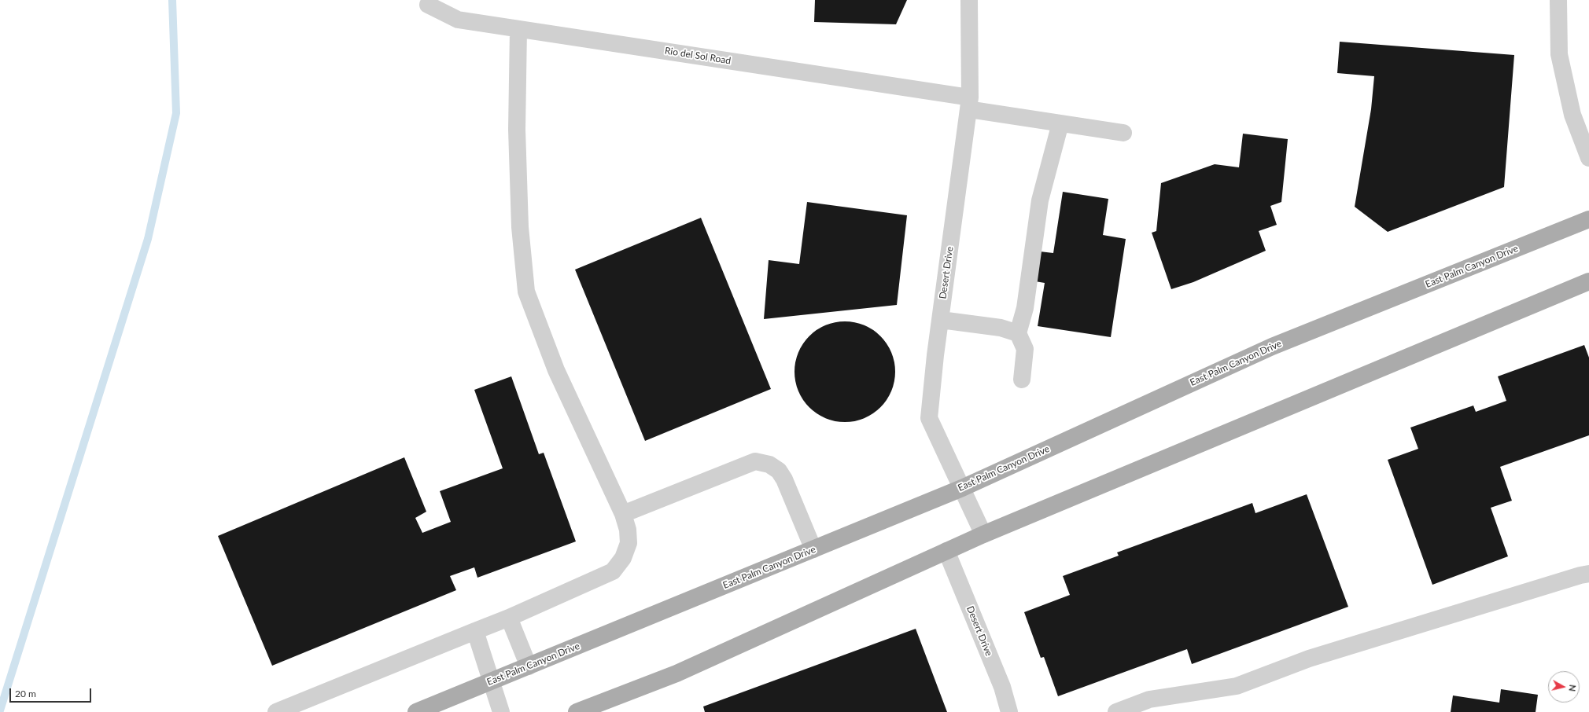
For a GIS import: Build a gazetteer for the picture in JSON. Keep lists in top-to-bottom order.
{
  "streets": {
    "main road": ["East Palm Canyon Drive"],
    "street": ["Rio del Sol Road", "Desert Drive"]
  },
  "crossings": [
    ["Rio del Sol Road", "Desert Drive"],
    ["East Palm Canyon Drive", "Desert Drive"]
  ],
  "scale_bar": "20 m",
  "north": "right"
}
